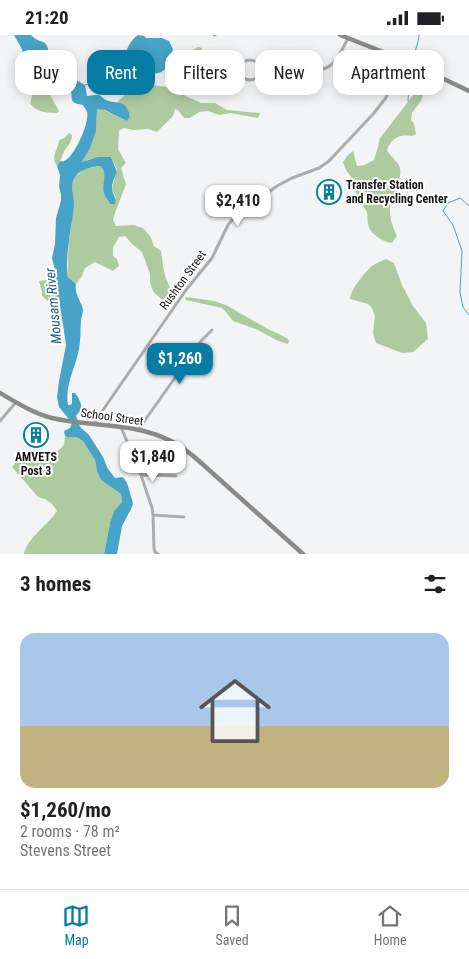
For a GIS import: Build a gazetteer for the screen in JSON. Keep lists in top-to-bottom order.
{
  "streets": {
    "street": ["Rushton Street", "School Street"]
  },
  "crossings": [
    ["Rushton Street", "School Street"]
  ],
  "water": ["Mousam River"],
  "places": {
    "building": ["Transfer Station and Recycling Center", "AMVETS Post 3"]
  },
  "page": {
    "status": "21:20",
    "chip": [
      "Buy",
      "Rent",
      "Filters",
      "New",
      "Apartment"
    ],
    "price": ["$2,410", "$1,260", "$1,840"],
    "heading": "3 homes",
    "list": [
      {
        "name": "$1,260/mo",
        "note": "2 rooms · 78 m² · Stevens Street"
      }
    ],
    "tabs": ["Map", "Saved", "Home"]
  }
}
